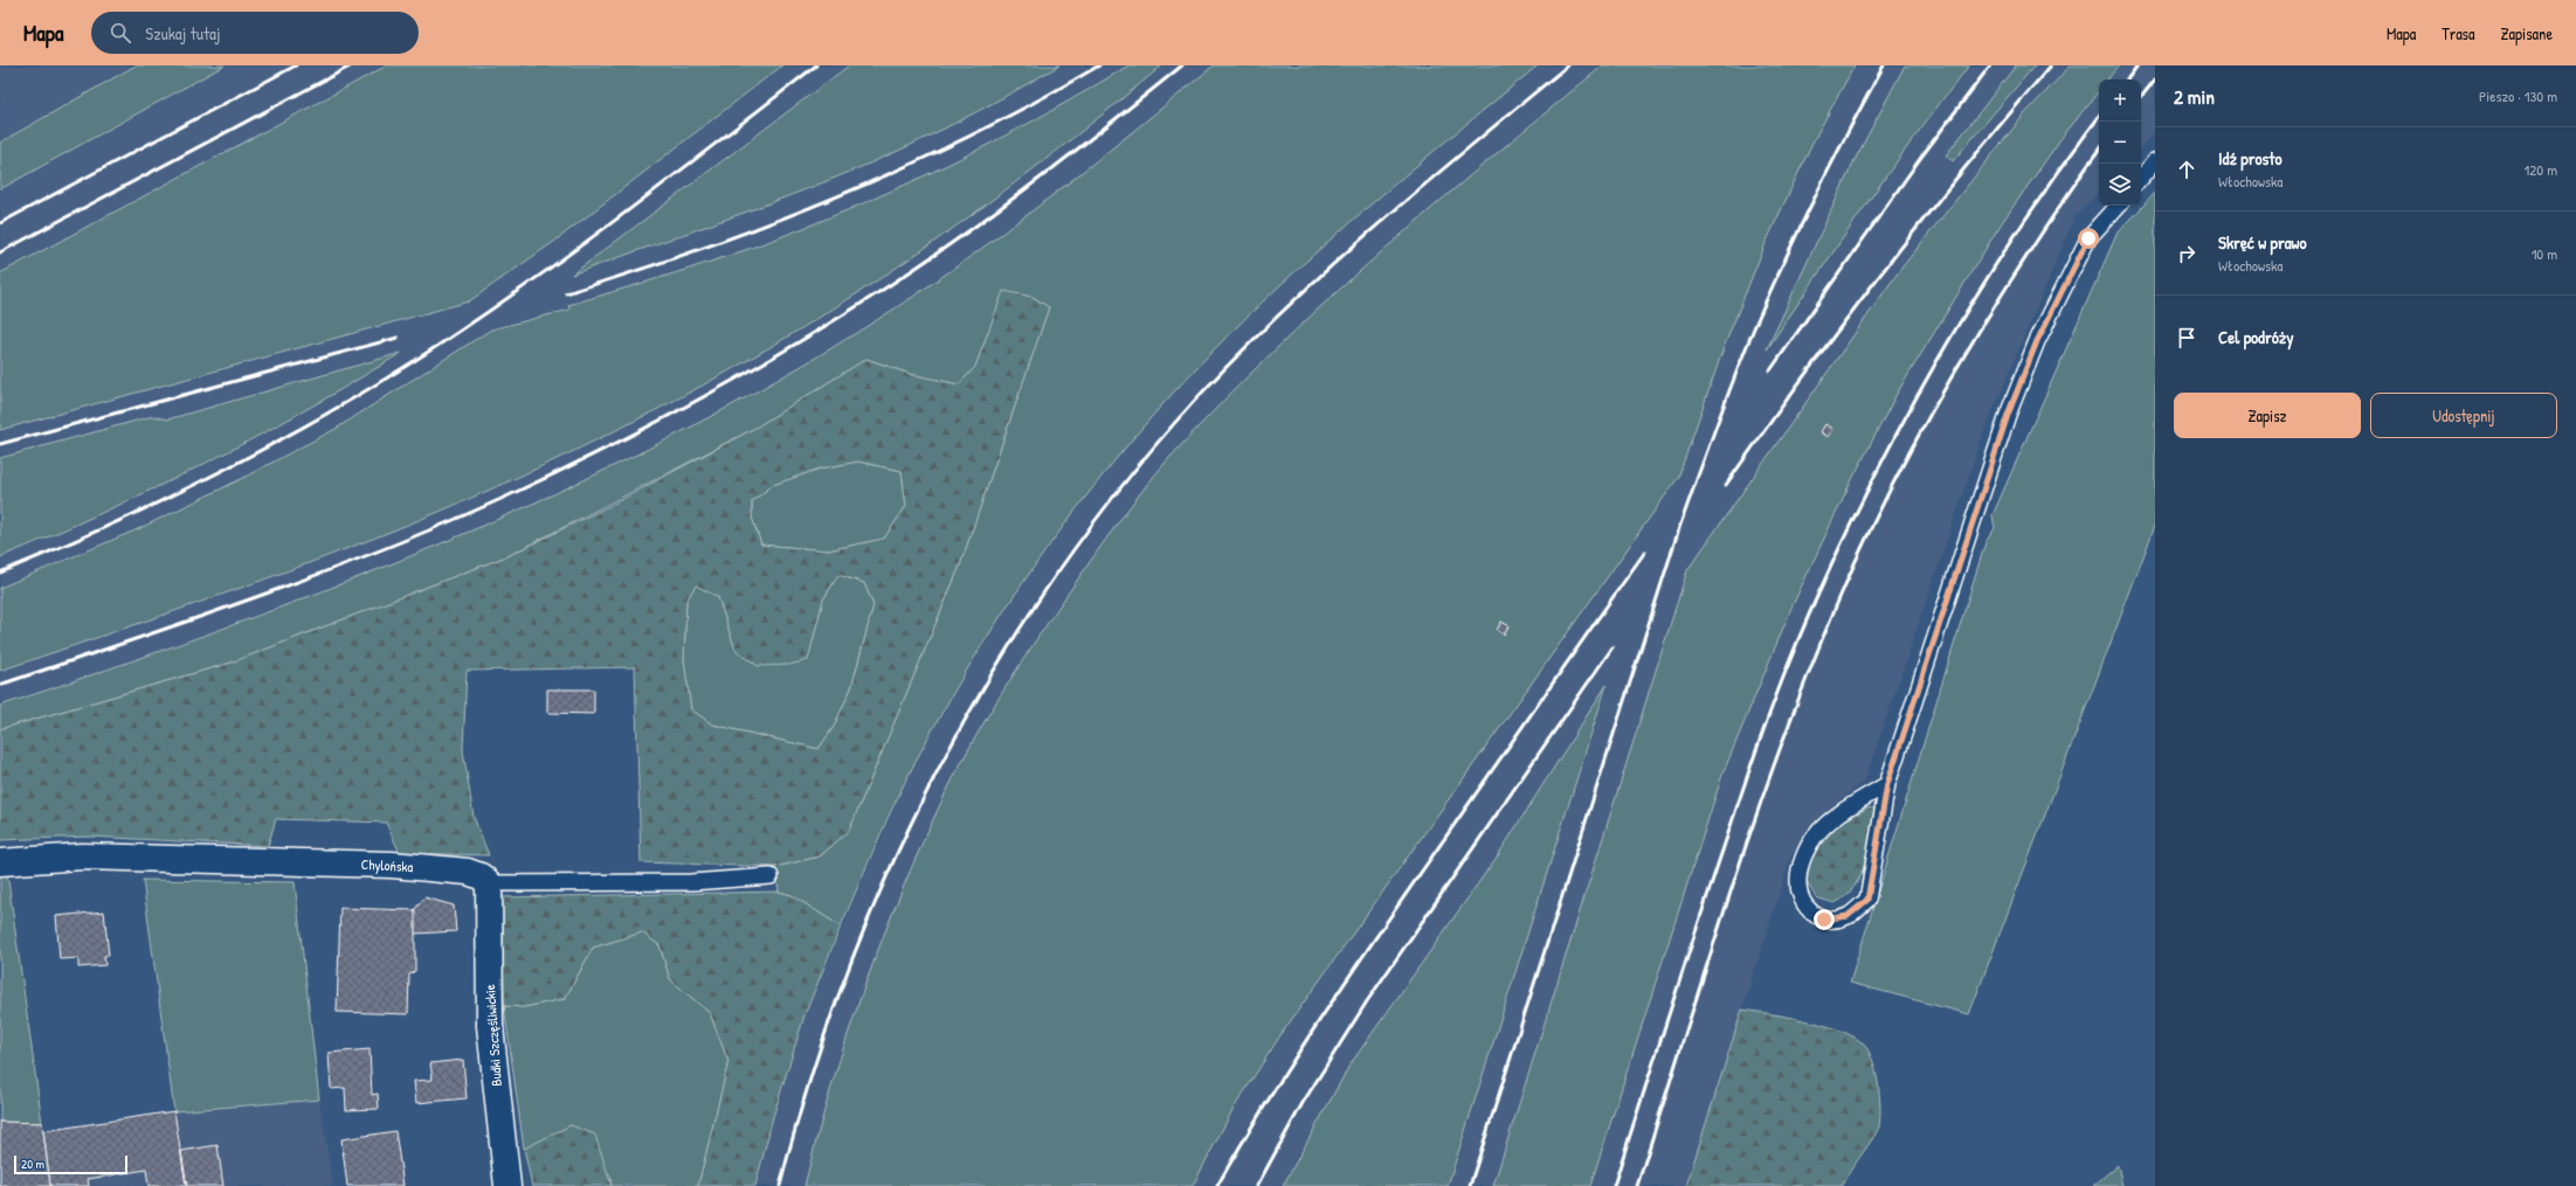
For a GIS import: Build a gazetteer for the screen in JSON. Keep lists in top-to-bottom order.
{
  "streets": {
    "street": ["Chylońska", "Budki Szczęśliwickie"]
  },
  "crossings": [
    ["Chylońska", "Budki Szczęśliwickie"]
  ],
  "scale_bar": "20 m",
  "page": {
    "header": "Mapa",
    "search": "Szukaj tutaj",
    "nav": ["Mapa", "Trasa", "Zapisane"],
    "heading": ["2 min", "Pieszo · 130 m"],
    "map_buttons": ["+", "−"],
    "list": [
      ["Idź prosto", "Włochowska", "120 m"],
      ["Skręć w prawo", "Włochowska", "10 m"],
      "Cel podróży"
    ],
    "buttons": ["Zapisz", "Udostępnij"],
    "scale": "20 m"
  }
}
